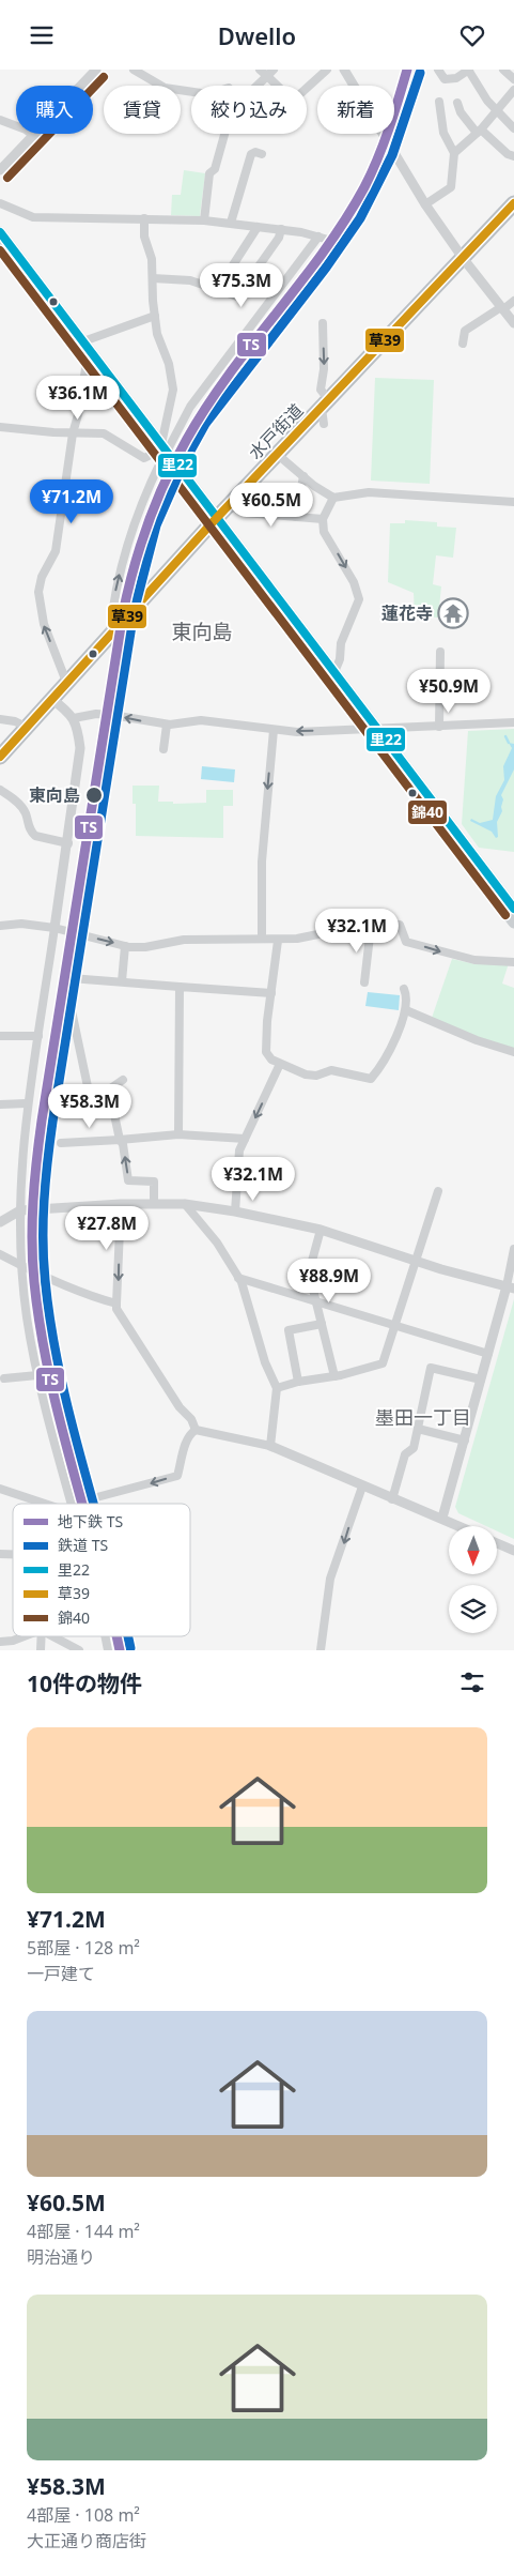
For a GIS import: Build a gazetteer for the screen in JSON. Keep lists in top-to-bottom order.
{
  "streets": {
    "highway": ["水戸街道"]
  },
  "districts": ["東向島", "墨田一丁目"],
  "places": {
    "temple": ["蓮花寺"],
    "other": ["東向島"]
  },
  "lines": [
    "metro line TS",
    "rail line TS",
    "transit line 錦40",
    "transit line 草39",
    "transit line 里22"
  ],
  "legend": [
    "地下鉄 TS",
    "鉄道 TS",
    "里22",
    "草39",
    "錦40"
  ],
  "north": "bottom",
  "page": {
    "header": "Dwello",
    "chip": [
      "購入",
      "賃貸",
      "絞り込み",
      "新着"
    ],
    "price": [
      "¥75.3M",
      "¥36.1M",
      "¥71.2M",
      "¥60.5M",
      "¥50.9M",
      "¥32.1M",
      "¥58.3M",
      "¥32.1M",
      "¥27.8M",
      "¥88.9M"
    ],
    "heading": "10件の物件",
    "list": [
      {
        "name": "¥71.2M",
        "note": "5部屋 · 128 m² · 一戸建て"
      },
      {
        "name": "¥60.5M",
        "note": "4部屋 · 144 m² · 明治通り"
      },
      {
        "name": "¥58.3M",
        "note": "4部屋 · 108 m² · 大正通り商店街"
      }
    ]
  }
}
